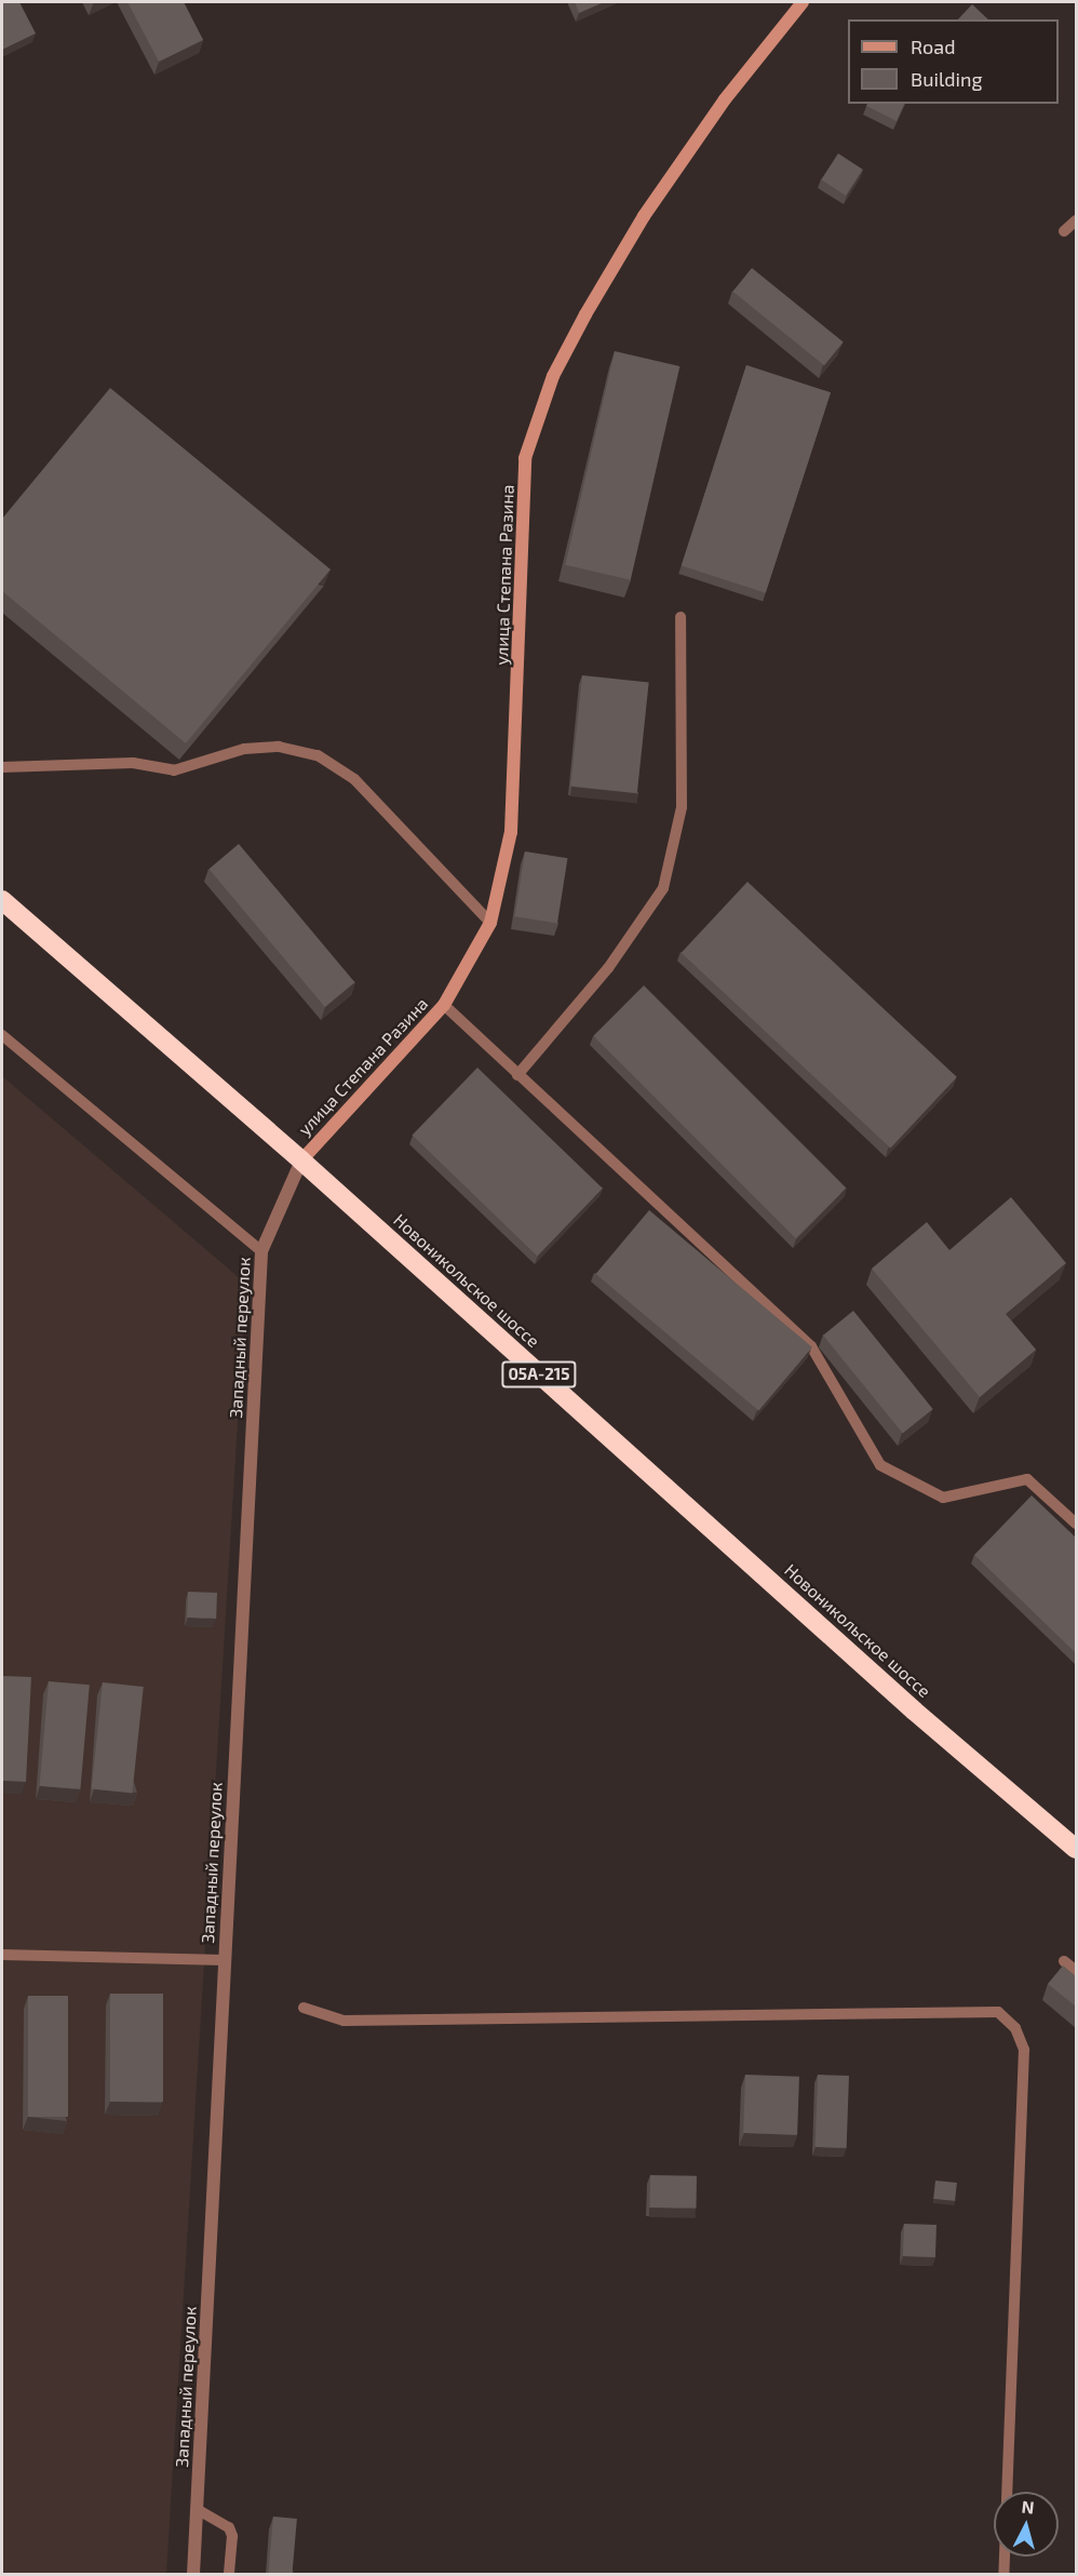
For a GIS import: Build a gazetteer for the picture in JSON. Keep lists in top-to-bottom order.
{
  "streets": {
    "highway": ["Новоникольское шоссе", "05А-215"],
    "street": ["улица Степана Разина", "Западный переулок"]
  },
  "crossings": [
    ["улица Степана Разина", "Новоникольское шоссе"],
    ["улица Степана Разина", "Западный переулок"],
    ["Новоникольское шоссе", "Западный переулок"]
  ],
  "legend": ["Road", "Building"],
  "north": "top"
}
